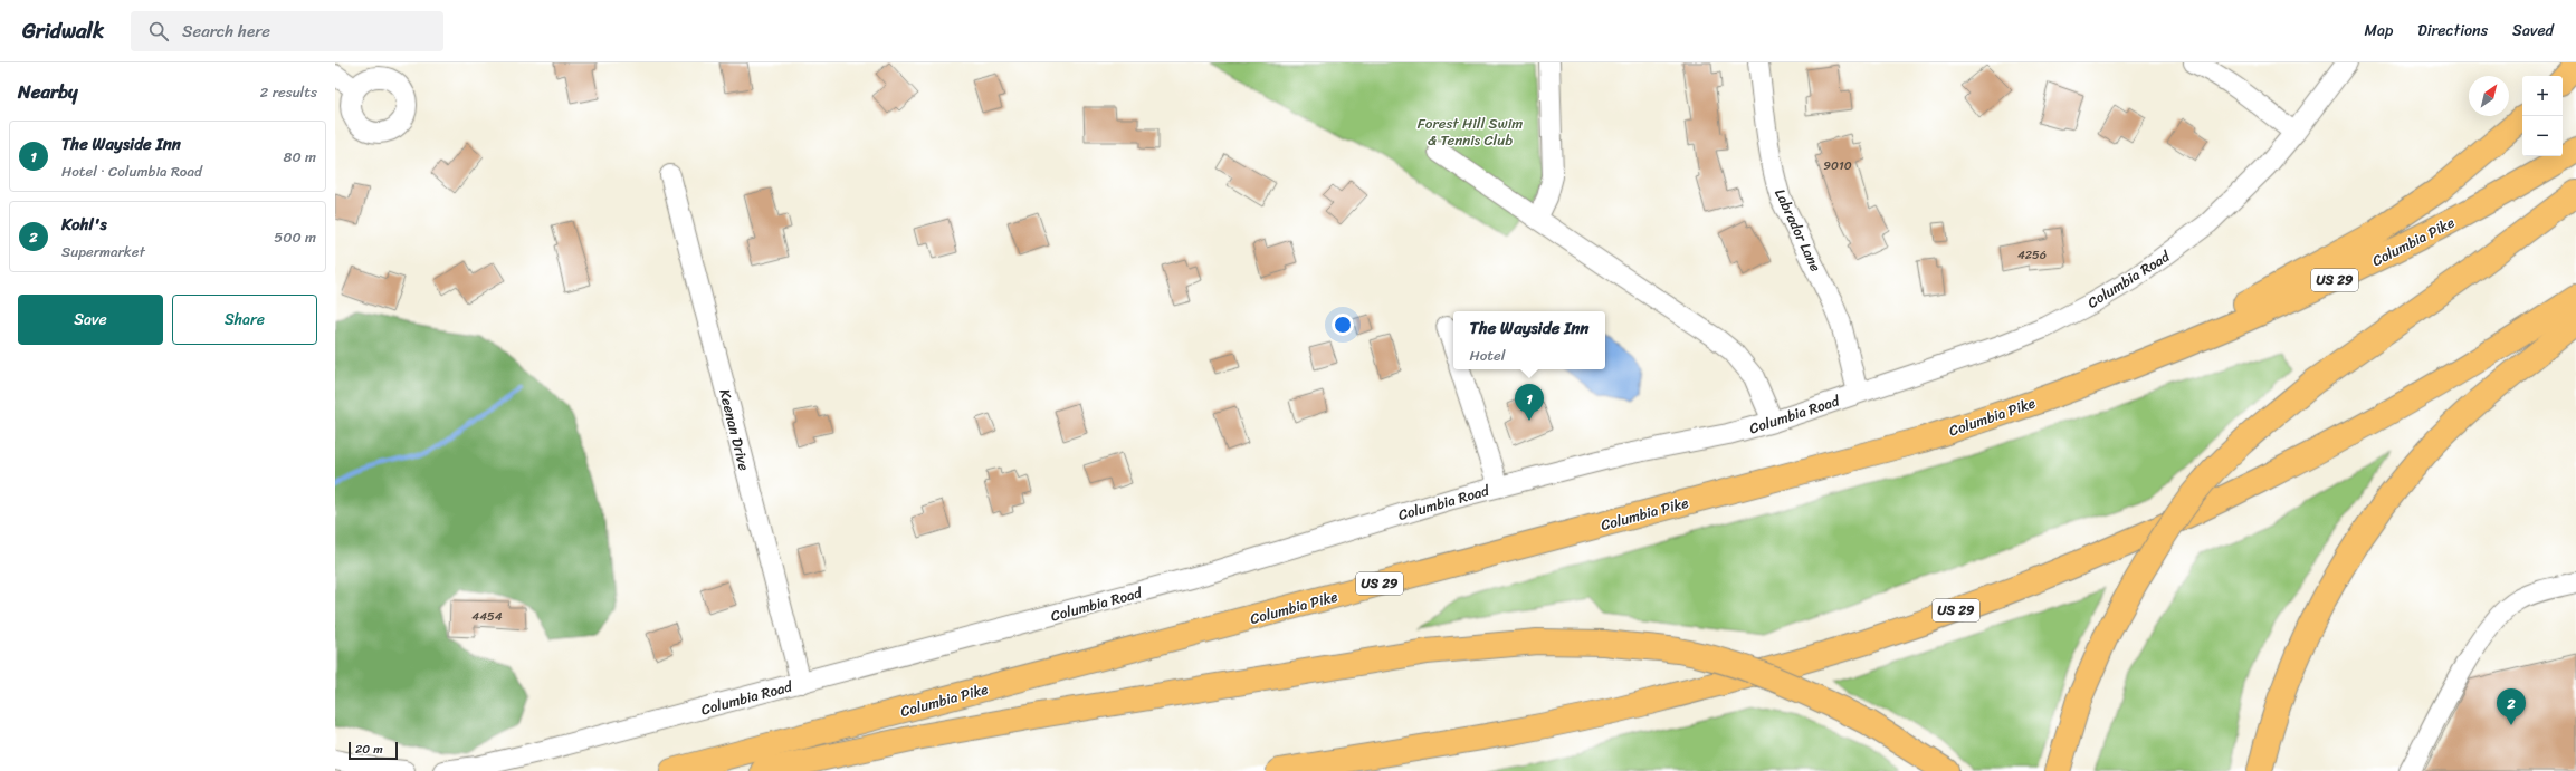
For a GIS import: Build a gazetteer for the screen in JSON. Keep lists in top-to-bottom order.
{
  "streets": {
    "highway": ["Columbia Pike", "US 29"],
    "street": ["Labrador Lane", "Columbia Road", "Keenan Drive"]
  },
  "crossings": [
    ["Labrador Lane", "Columbia Road"],
    ["Columbia Road", "Keenan Drive"]
  ],
  "parks": ["Forest Hill Swim & Tennis Club"],
  "house_numbers": ["9010", "4256", "4454"],
  "scale_bar": "20 m",
  "north": "top right",
  "page": {
    "header": "Gridwalk",
    "search": "Search here",
    "nav": ["Map", "Directions", "Saved"],
    "heading": ["Nearby", "2 results"],
    "map_buttons": ["+", "−"],
    "list": [
      {
        "mark": "1",
        "name": "The Wayside Inn",
        "note": "Hotel · Columbia Road",
        "value": "80 m"
      },
      {
        "mark": "2",
        "name": "Kohl's",
        "note": "Supermarket",
        "value": "500 m"
      }
    ],
    "buttons": ["Save", "Share"],
    "popup": ["The Wayside Inn", "Hotel"],
    "pins": ["1", "2"],
    "scale": "20 m"
  }
}
